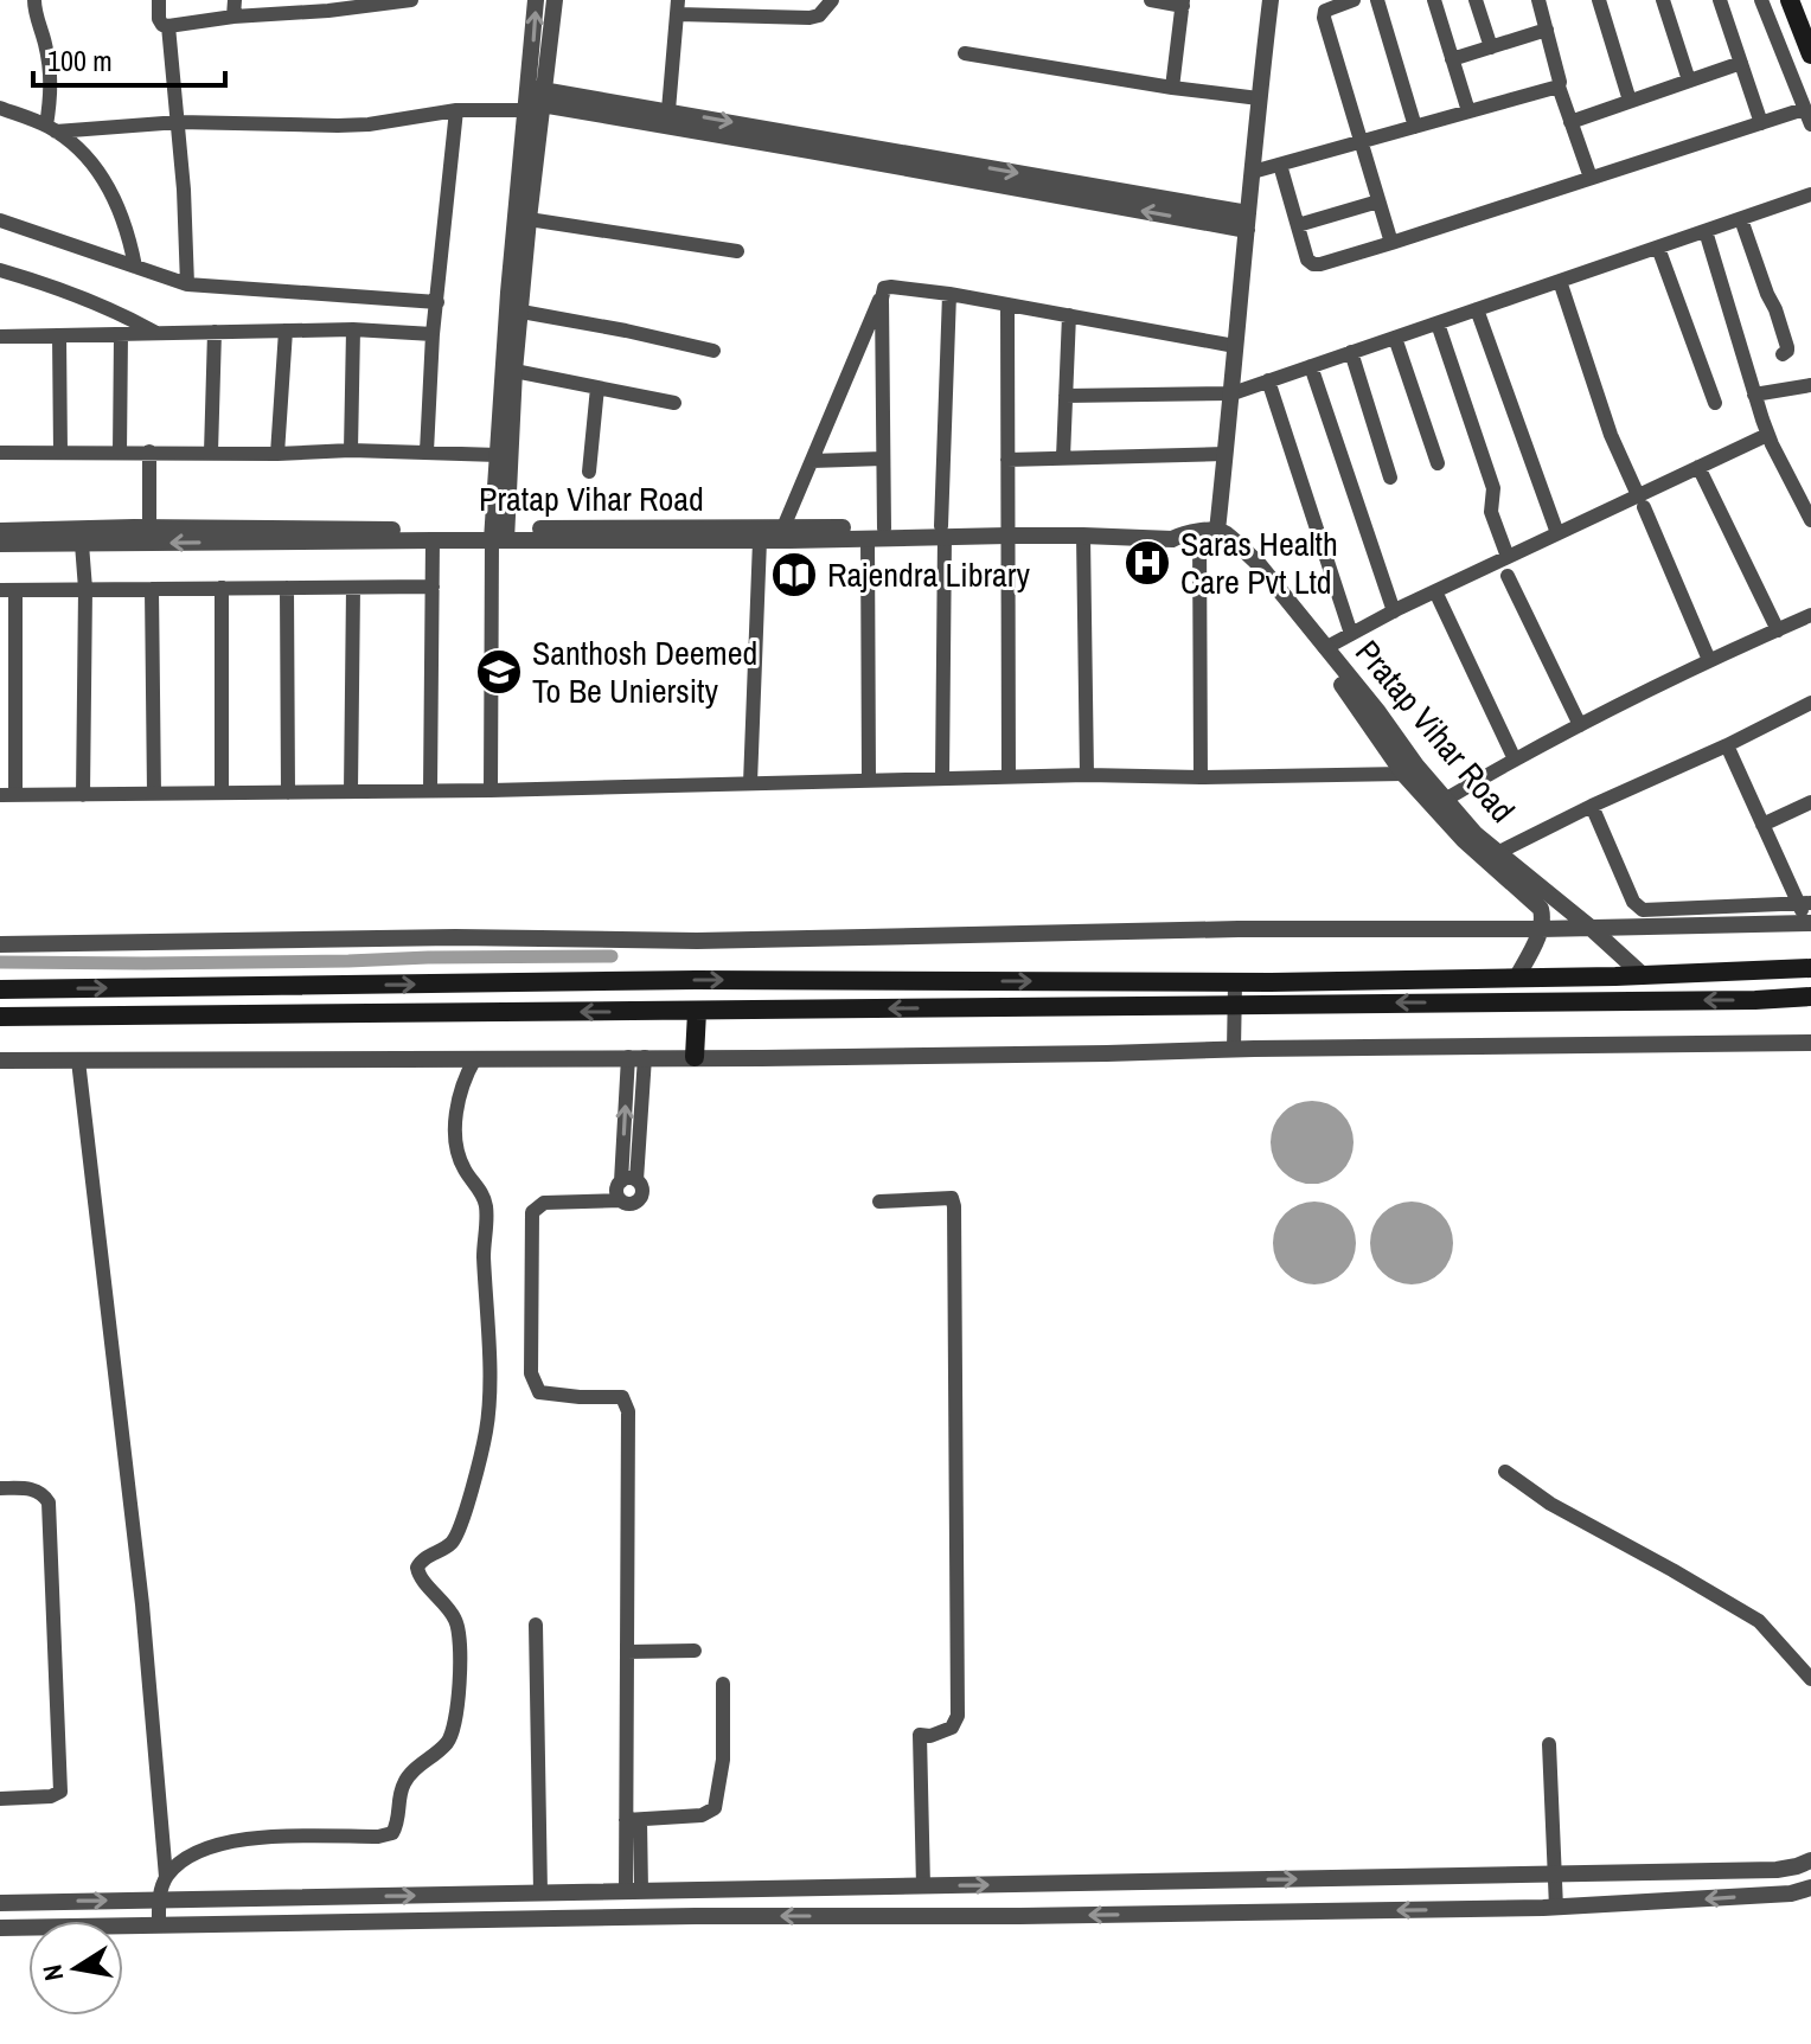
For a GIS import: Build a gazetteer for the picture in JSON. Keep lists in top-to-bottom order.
{
  "streets": {
    "street": ["Pratap Vihar Road"]
  },
  "places": {
    "hospital": ["Saras Health Care Pvt Ltd"],
    "library": ["Rajendra Library"],
    "school or university": ["Santhosh Deemed To Be Uniersity"]
  },
  "scale_bar": "100 m",
  "north": "left"
}
